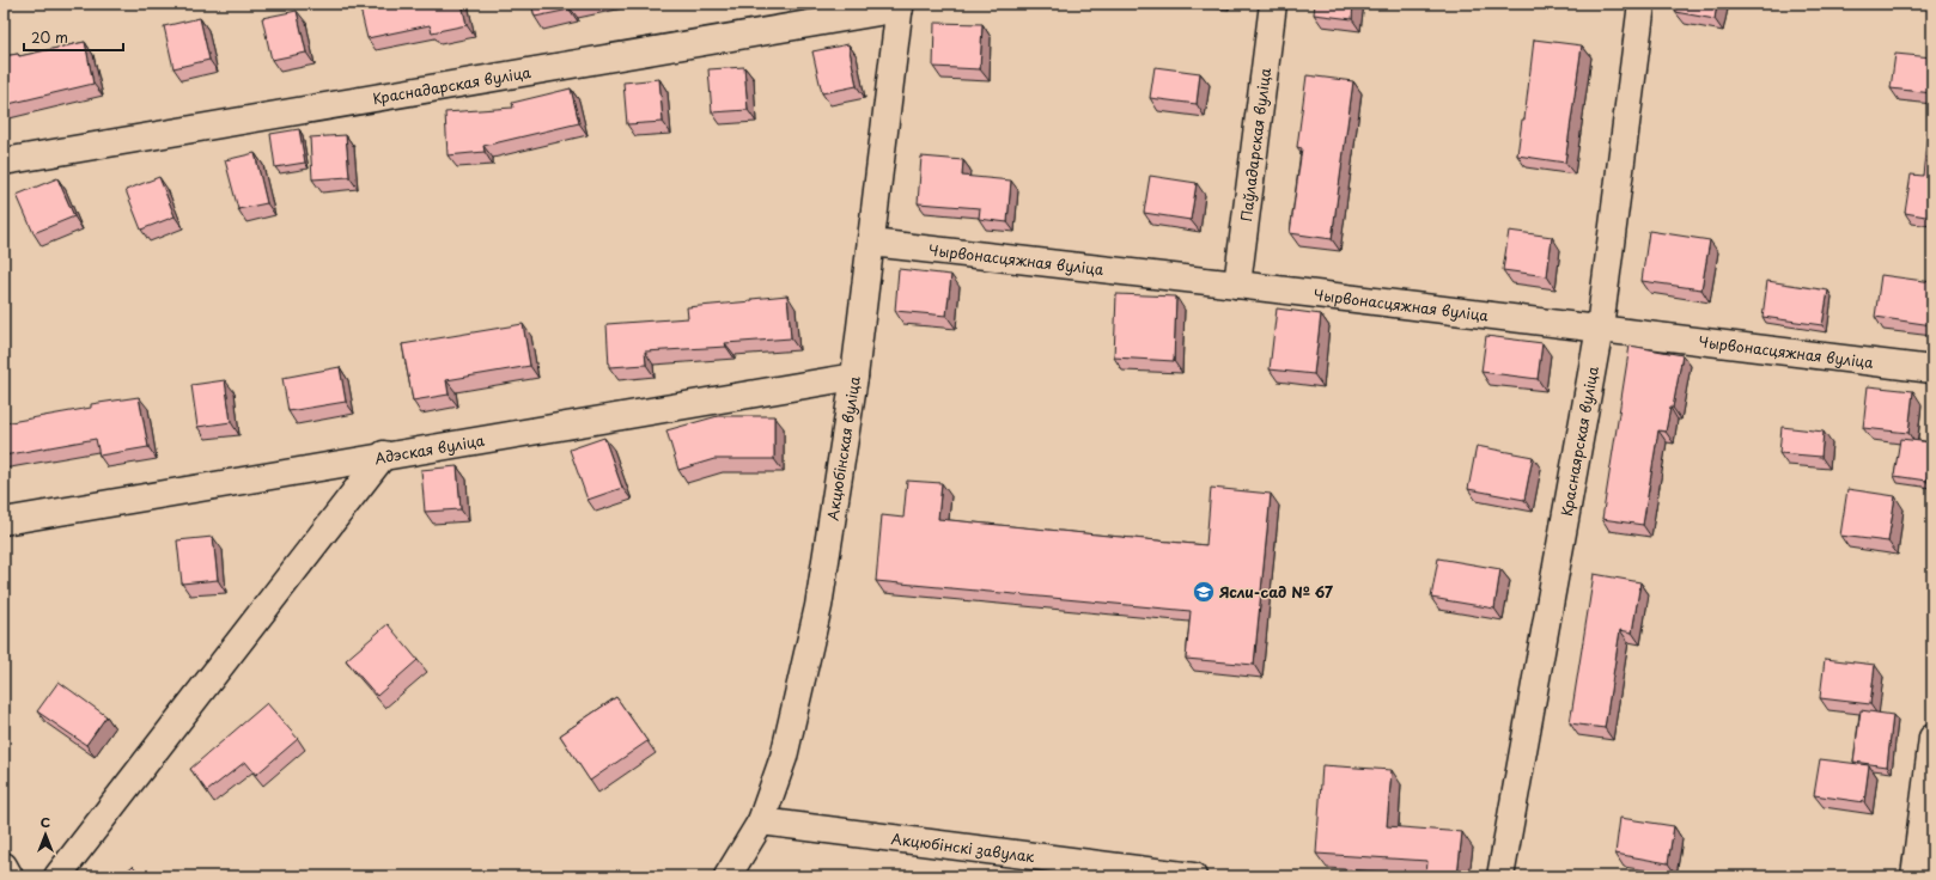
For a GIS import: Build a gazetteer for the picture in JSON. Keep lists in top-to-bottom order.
{
  "streets": {
    "street": [
      "Краснадарская вуліца",
      "Паўладарская вуліца",
      "Чырвонасцяжная вуліца",
      "Краснаярская вуліца",
      "Адэская вуліца",
      "Акцюбінская вуліца",
      "Акцюбінскі завулак"
    ]
  },
  "crossings": [
    ["Краснадарская вуліца", "Акцюбінская вуліца"],
    ["Паўладарская вуліца", "Чырвонасцяжная вуліца"],
    ["Чырвонасцяжная вуліца", "Краснаярская вуліца"],
    ["Чырвонасцяжная вуліца", "Акцюбінская вуліца"],
    ["Адэская вуліца", "Акцюбінская вуліца"],
    ["Акцюбінская вуліца", "Акцюбінскі завулак"]
  ],
  "places": {
    "school or university": ["Ясли-сад № 67"]
  },
  "scale_bar": "20 m",
  "north": "top"
}
